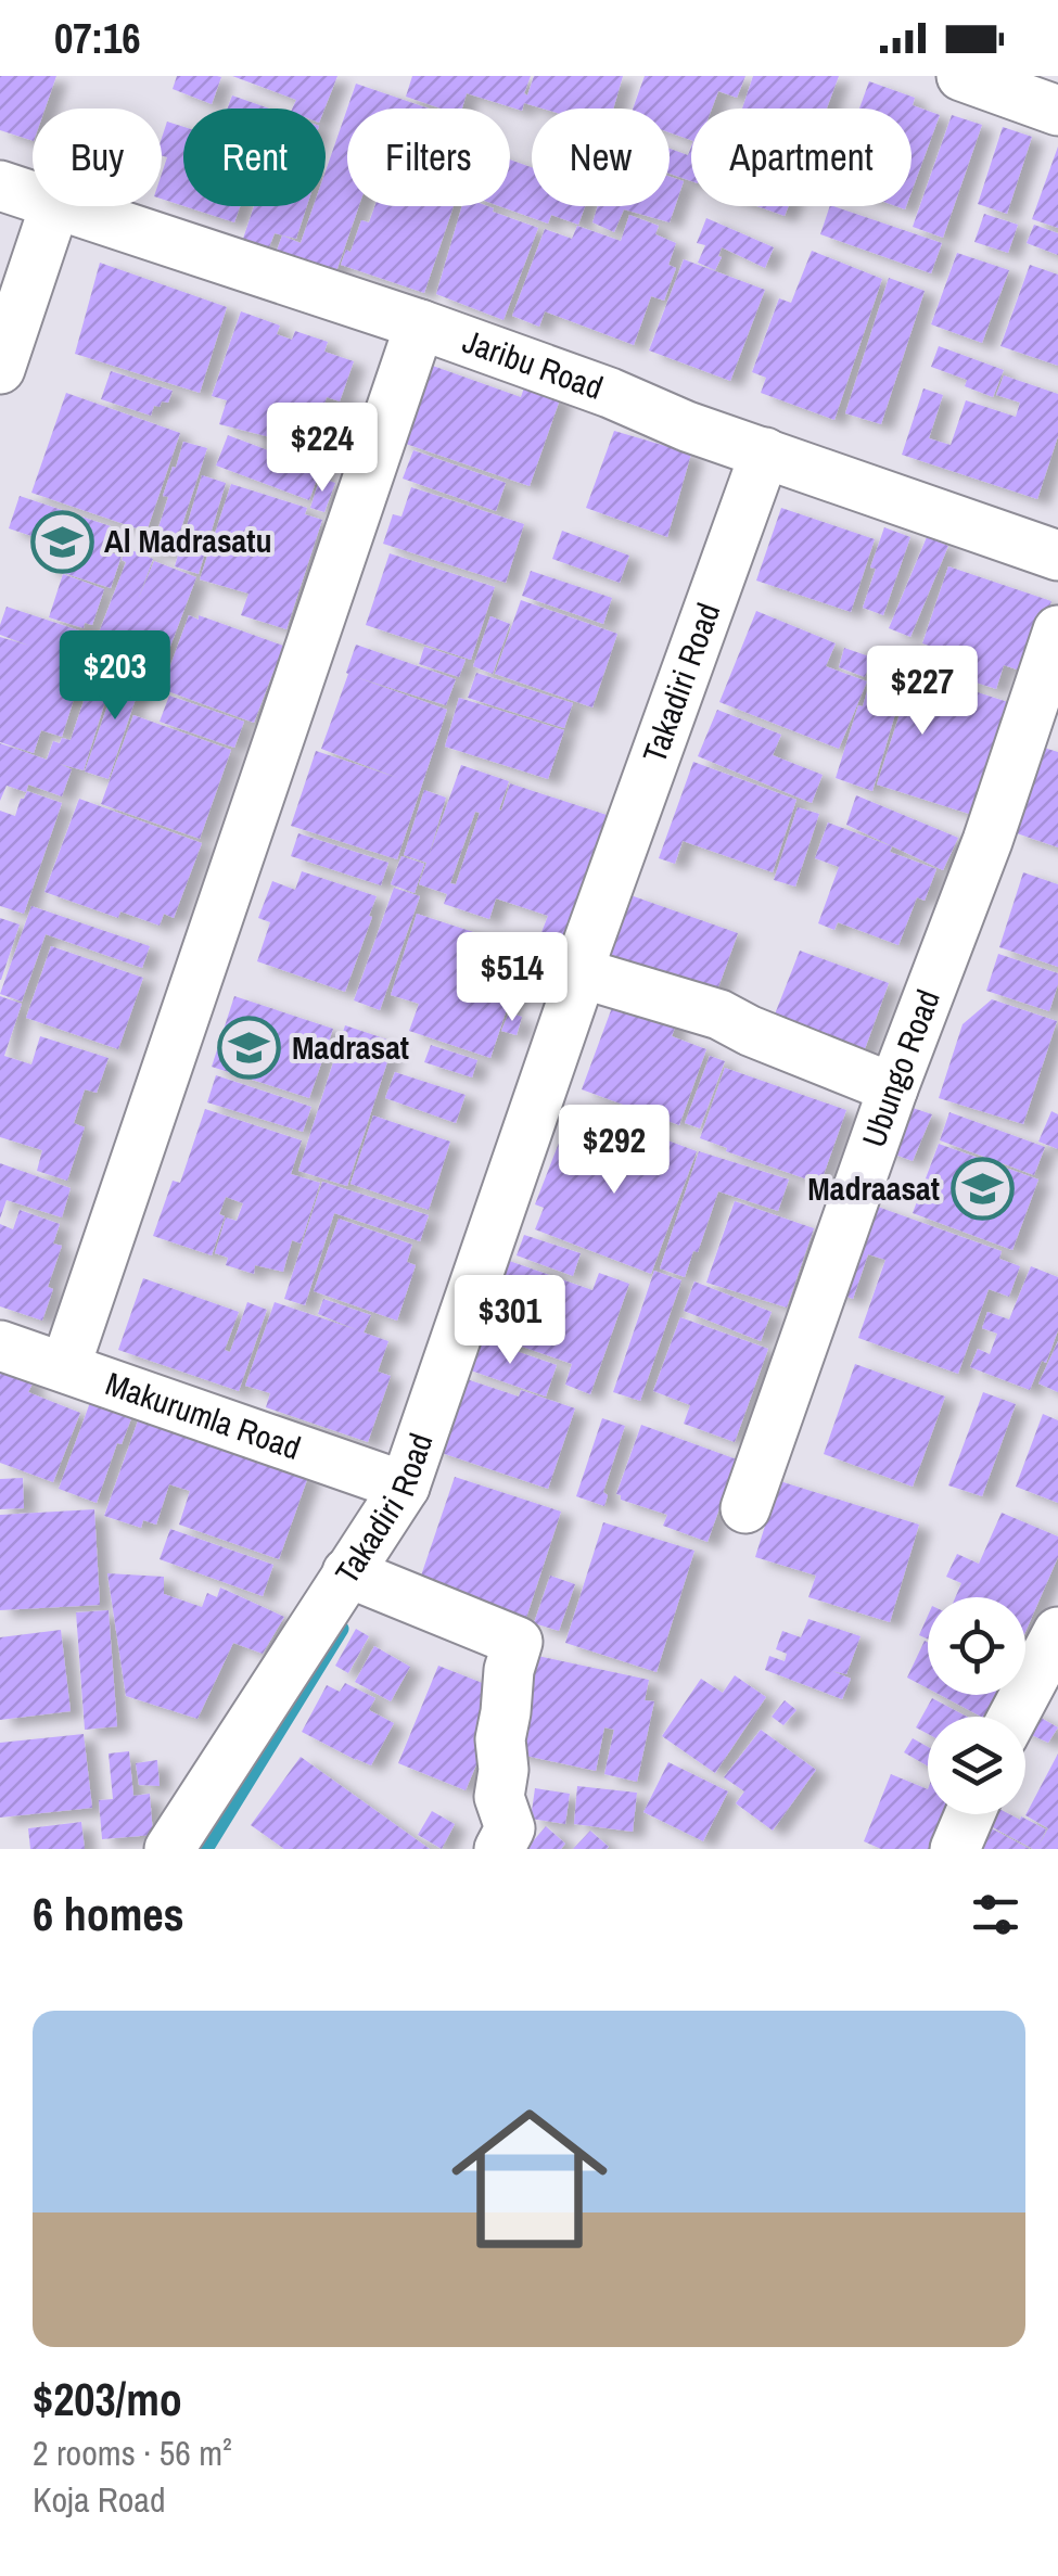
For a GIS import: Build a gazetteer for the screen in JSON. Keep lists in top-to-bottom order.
{
  "streets": {
    "street": [
      "Jaribu Road",
      "Takadiri Road",
      "Ubungo Road",
      "Makurumla Road"
    ]
  },
  "crossings": [
    ["Jaribu Road", "Takadiri Road"],
    ["Takadiri Road", "Makurumla Road"]
  ],
  "places": {
    "school or university": ["Al Madrasatu", "Madrasat", "Madraasat"]
  },
  "page": {
    "status": "07:16",
    "chip": [
      "Buy",
      "Rent",
      "Filters",
      "New",
      "Apartment"
    ],
    "price": [
      "$224",
      "$203",
      "$227",
      "$514",
      "$292",
      "$301"
    ],
    "heading": "6 homes",
    "list": [
      {
        "name": "$203/mo",
        "note": "2 rooms · 56 m² · Koja Road"
      }
    ]
  }
}
